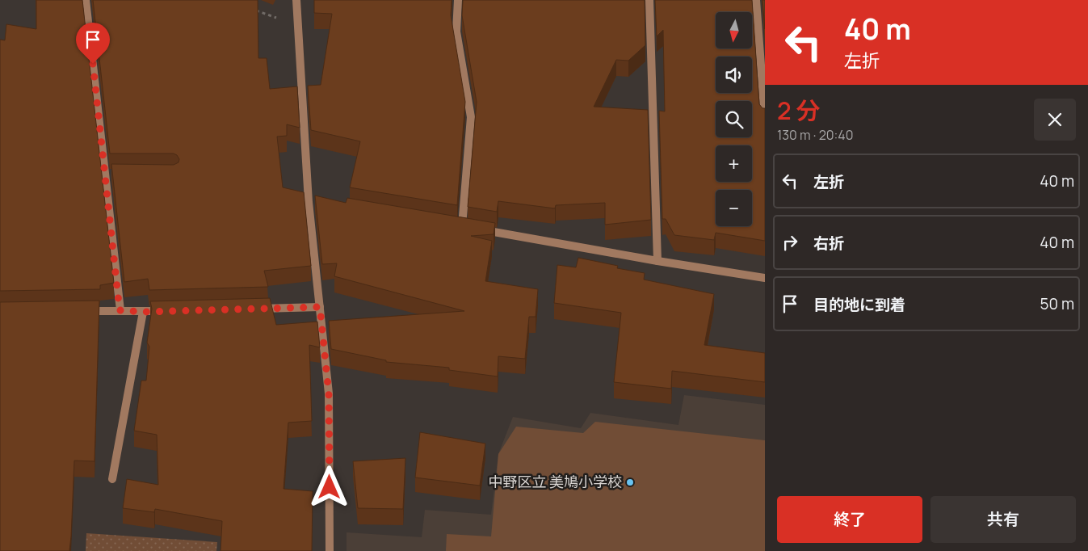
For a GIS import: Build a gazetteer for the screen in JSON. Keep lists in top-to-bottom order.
{
  "places": ["中野区立 美鳩小学校"],
  "north": "bottom",
  "page": {
    "turn": ["40 m", "左折"],
    "map_buttons": ["+", "−"],
    "heading": ["2 分", "130 m · 20:40"],
    "list": [
      {
        "name": "左折",
        "value": "40 m"
      },
      {
        "name": "右折",
        "value": "40 m"
      },
      {
        "name": "目的地に到着",
        "value": "50 m"
      }
    ],
    "buttons": ["終了", "共有"]
  }
}
